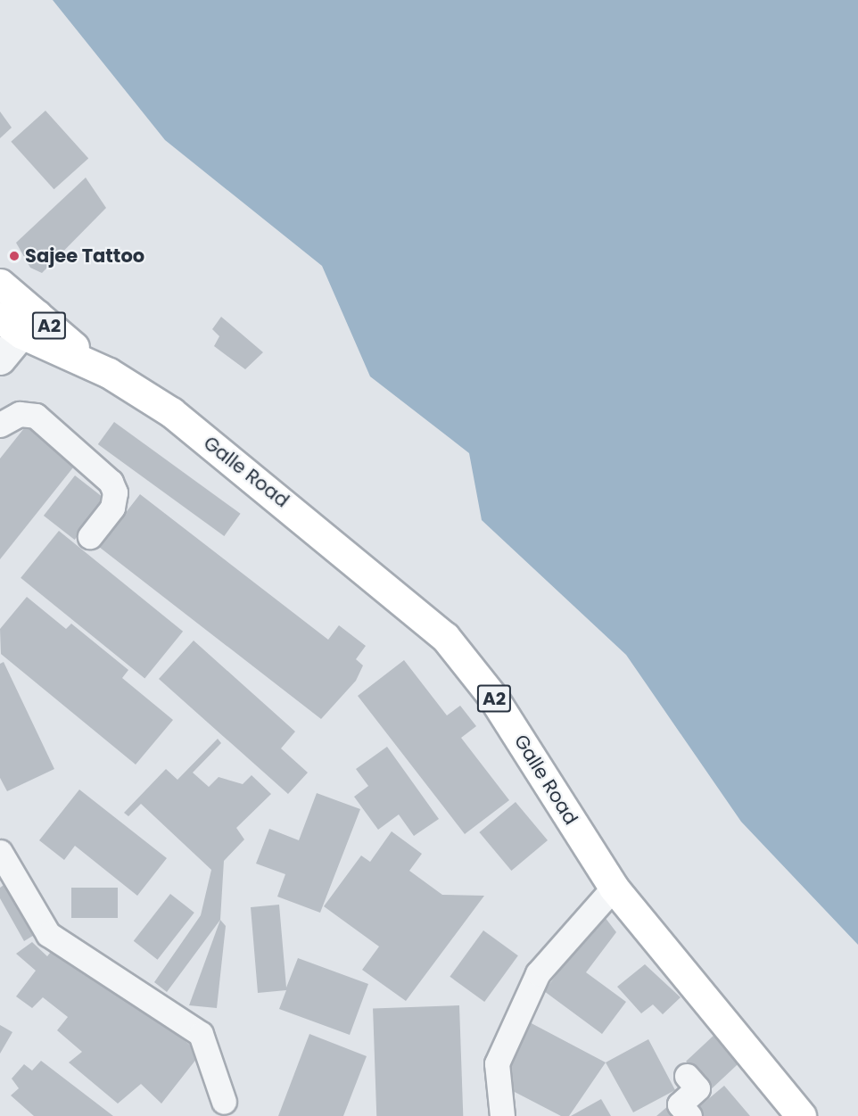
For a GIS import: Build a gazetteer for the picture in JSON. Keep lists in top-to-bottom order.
{
  "streets": {
    "highway": ["A2", "Galle Road"]
  },
  "places": ["Sajee Tattoo"]
}
